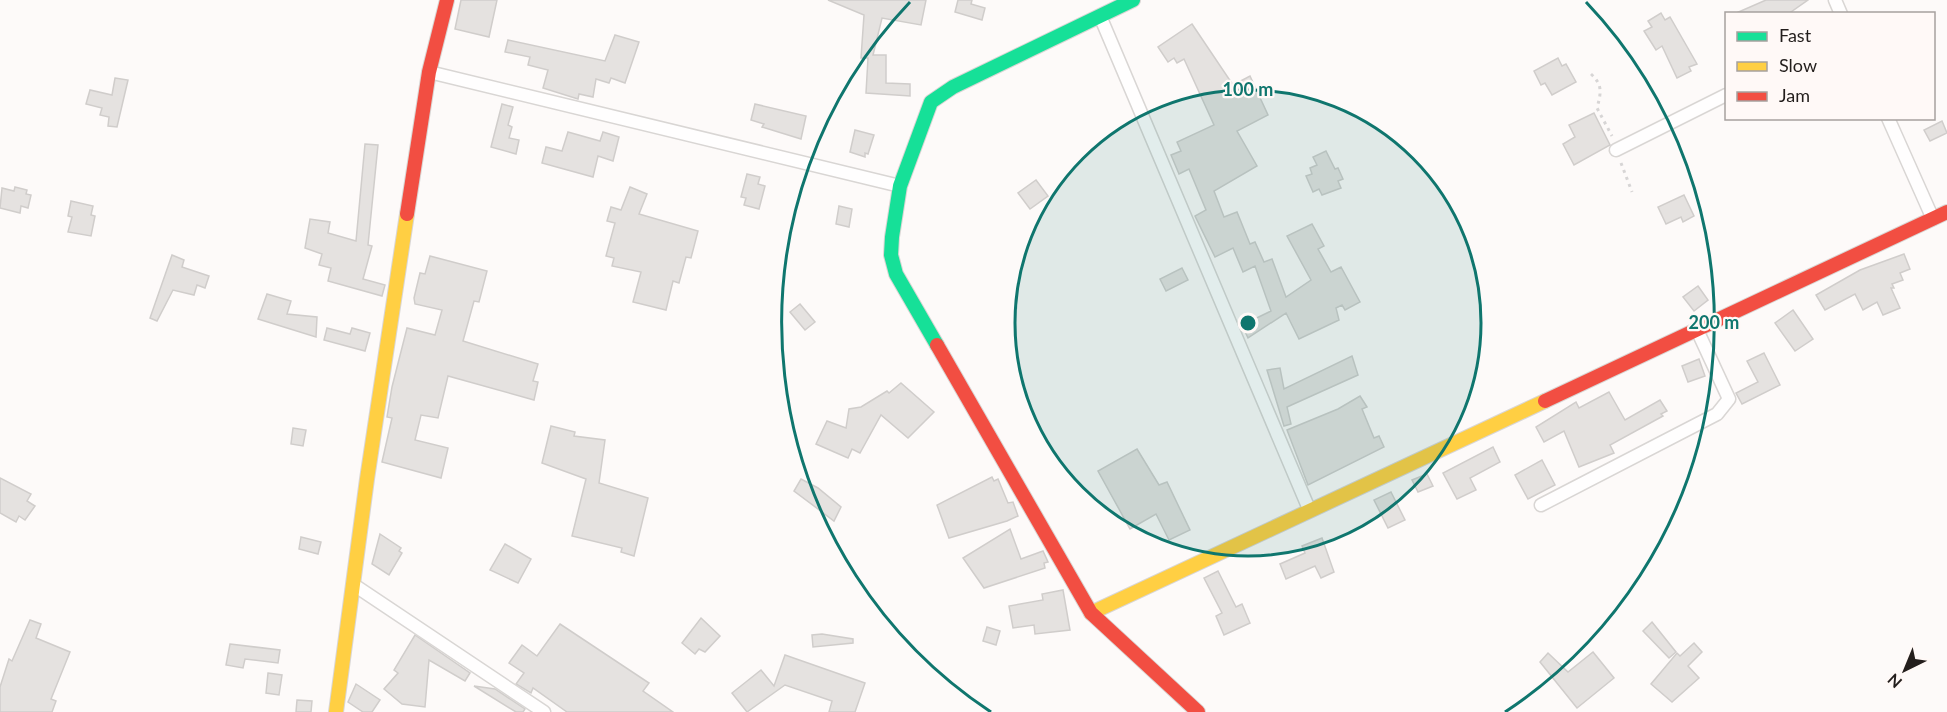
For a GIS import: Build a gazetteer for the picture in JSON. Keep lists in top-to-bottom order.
{
  "legend": ["Fast", "Slow", "Jam"],
  "north": "bottom left",
  "rings": ["100 m", "200 m"]
}
